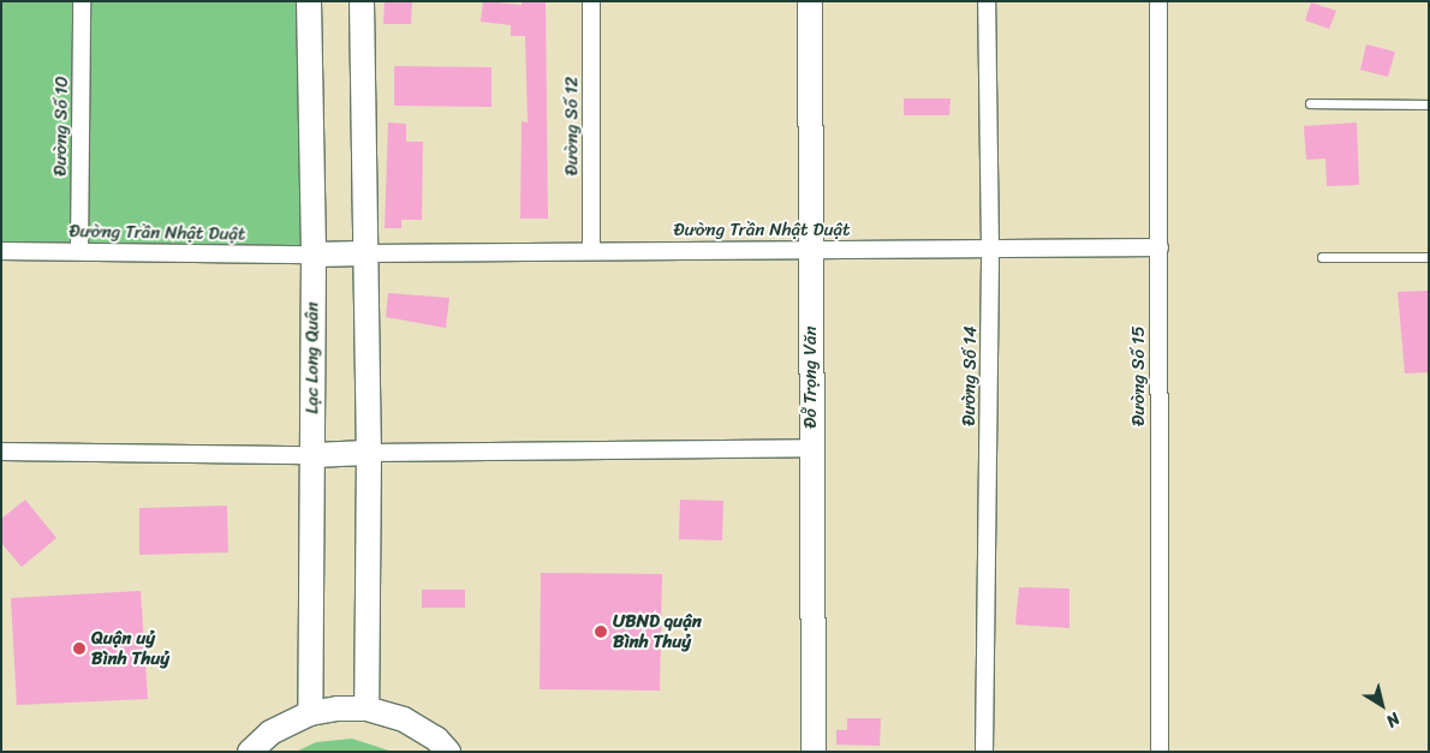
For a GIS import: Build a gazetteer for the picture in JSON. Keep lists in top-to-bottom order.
{
  "streets": {
    "main road": ["Lạc Long Quân", "Đỗ Trọng Văn"],
    "street": [
      "Đường Số 10",
      "Đường Số 12",
      "Đường Trần Nhật Duật",
      "Đường Số 14",
      "Đường Số 15"
    ]
  },
  "crossings": [
    ["Đường Số 10", "Đường Trần Nhật Duật"],
    ["Đường Số 12", "Đường Trần Nhật Duật"],
    ["Đường Trần Nhật Duật", "Lạc Long Quân"],
    ["Đường Trần Nhật Duật", "Đường Số 14"],
    ["Đường Trần Nhật Duật", "Đường Số 15"],
    ["Đường Trần Nhật Duật", "Đỗ Trọng Văn"]
  ],
  "places": ["UBND quận Bình Thuỷ", "Quận uỷ Bình Thuỷ"],
  "north": "bottom right"
}
